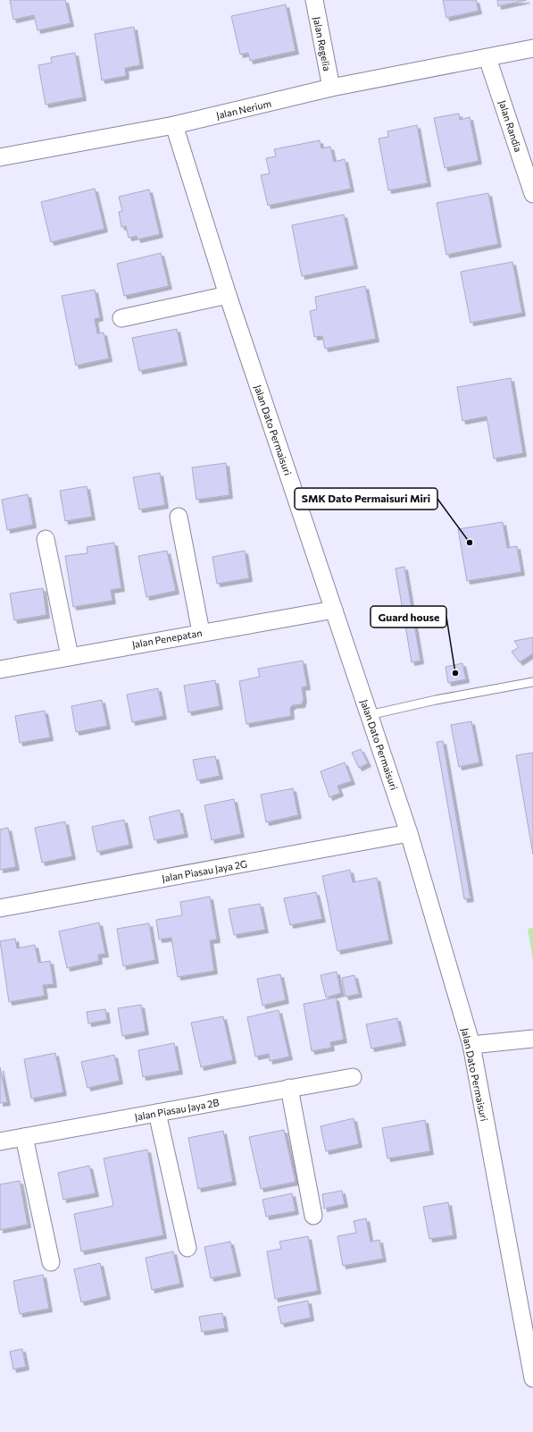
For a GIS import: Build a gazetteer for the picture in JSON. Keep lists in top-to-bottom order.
{
  "streets": {
    "street": [
      "Jalan Regelia",
      "Jalan Nerium",
      "Jalan Randia",
      "Jalan Dato Permaisuri",
      "Jalan Penepatan",
      "Jalan Piasau Jaya 2G",
      "Jalan Piasau Jaya 2B"
    ]
  },
  "crossings": [
    ["Jalan Regelia", "Jalan Nerium"],
    ["Jalan Nerium", "Jalan Randia"],
    ["Jalan Nerium", "Jalan Dato Permaisuri"],
    ["Jalan Dato Permaisuri", "Jalan Penepatan"],
    ["Jalan Dato Permaisuri", "Jalan Piasau Jaya 2G"]
  ],
  "places": ["SMK Dato Permaisuri Miri", "Guard house"]
}
